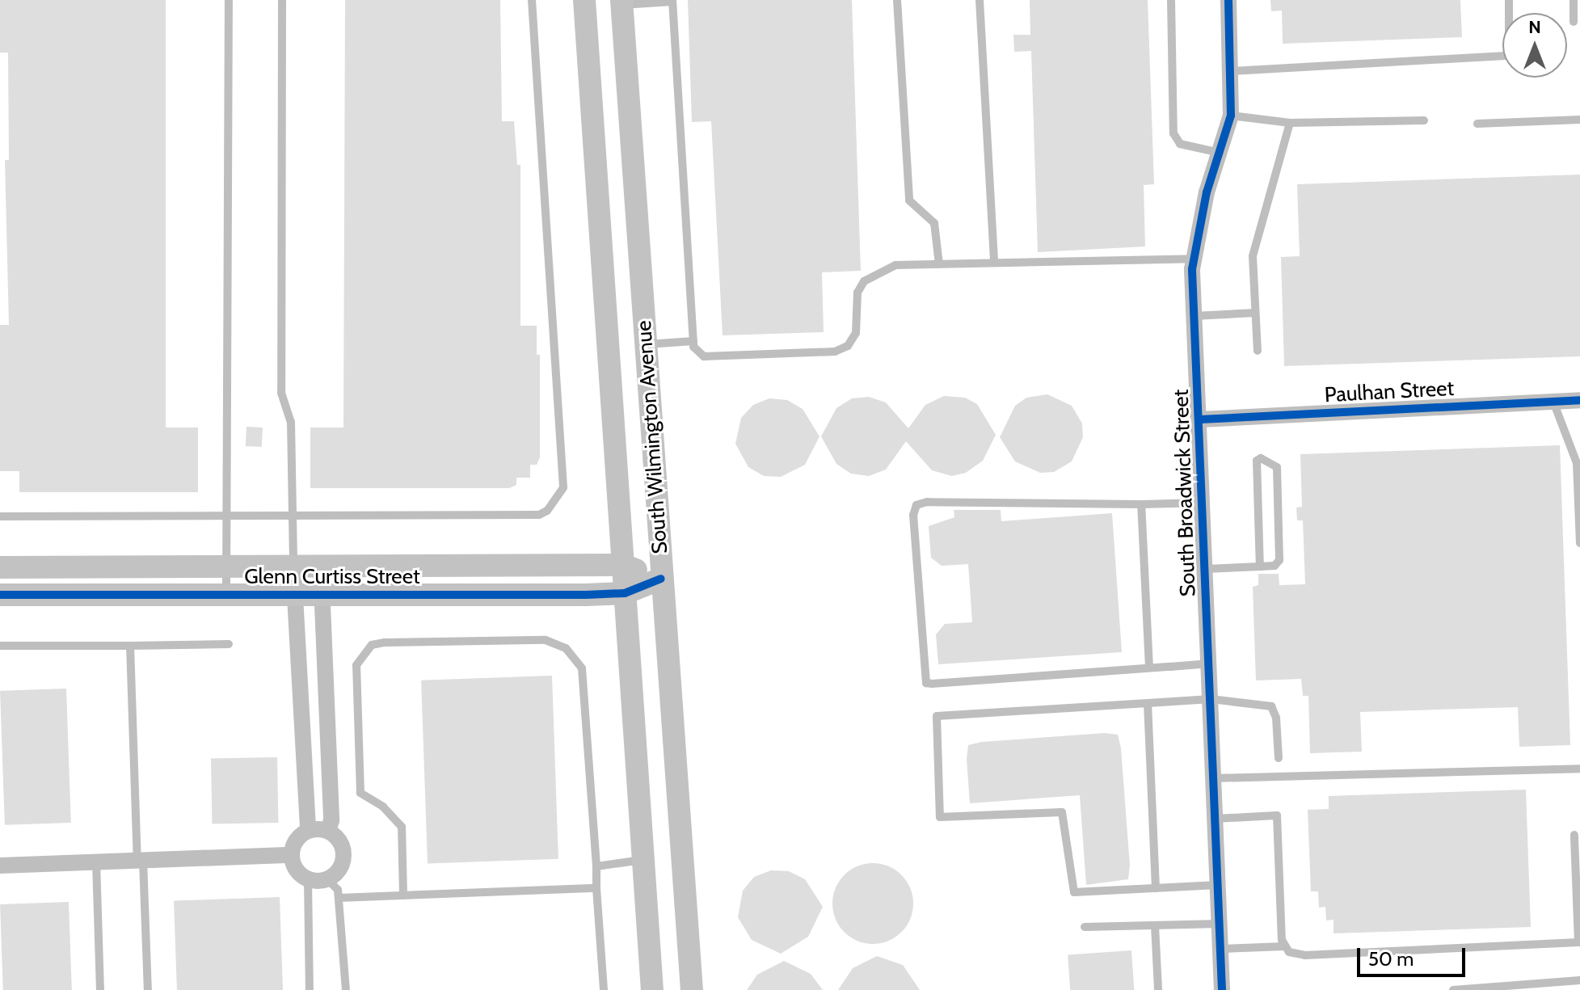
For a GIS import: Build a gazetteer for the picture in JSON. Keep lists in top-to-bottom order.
{
  "streets": {
    "main road": ["South Wilmington Avenue", "Glenn Curtiss Street"],
    "street": ["Paulhan Street", "South Broadwick Street"]
  },
  "crossings": [
    ["Paulhan Street", "South Broadwick Street"],
    ["South Wilmington Avenue", "Glenn Curtiss Street"]
  ],
  "scale_bar": "50 m",
  "north": "top"
}
